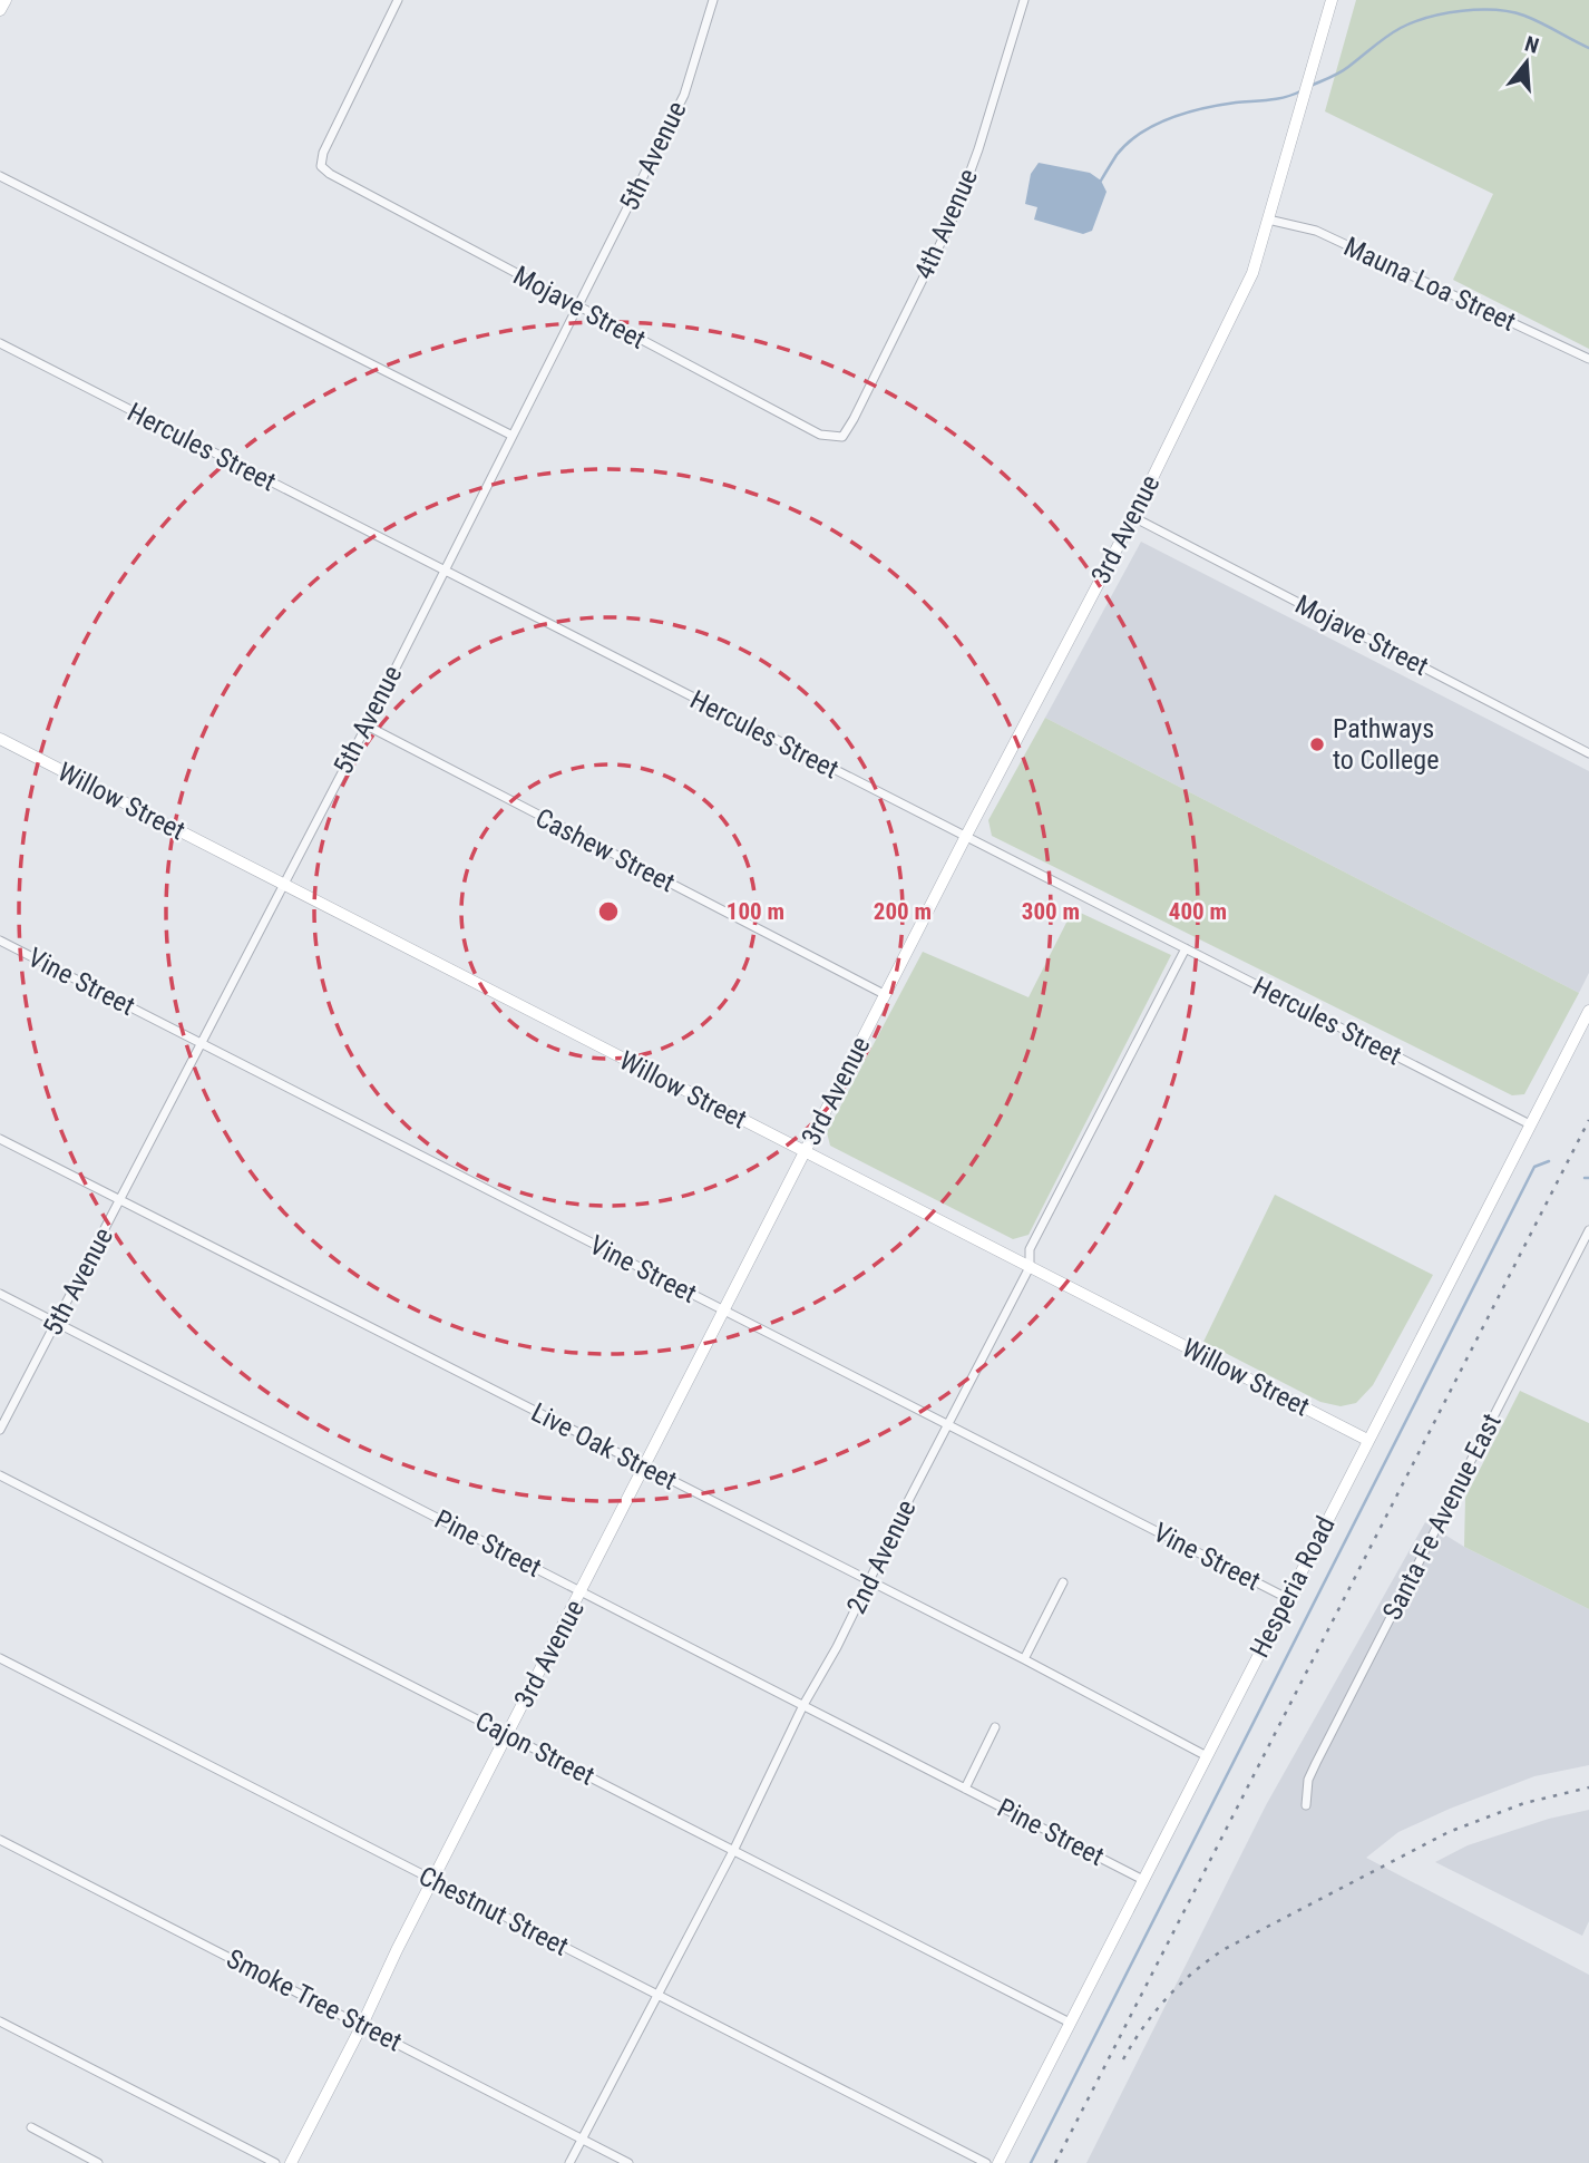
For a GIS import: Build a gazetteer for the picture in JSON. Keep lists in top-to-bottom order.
{
  "streets": {
    "street": [
      "5th Avenue",
      "4th Avenue",
      "Mauna Loa Street",
      "Mojave Street",
      "Hercules Street",
      "3rd Avenue",
      "Willow Street",
      "Cashew Street",
      "Vine Street",
      "Live Oak Street",
      "Santa Fe Avenue East",
      "Pine Street",
      "2nd Avenue",
      "Hesperia Road",
      "Cajon Street",
      "Chestnut Street",
      "Smoke Tree Street"
    ]
  },
  "crossings": [
    ["5th Avenue", "Mojave Street"],
    ["5th Avenue", "Hercules Street"],
    ["5th Avenue", "Willow Street"],
    ["5th Avenue", "Cashew Street"],
    ["5th Avenue", "Vine Street"],
    ["5th Avenue", "Live Oak Street"],
    ["5th Avenue", "Pine Street"],
    ["4th Avenue", "Mojave Street"],
    ["Mauna Loa Street", "3rd Avenue"],
    ["Mojave Street", "3rd Avenue"],
    ["Hercules Street", "3rd Avenue"],
    ["Hercules Street", "2nd Avenue"],
    ["Hercules Street", "Hesperia Road"],
    ["3rd Avenue", "Willow Street"],
    ["3rd Avenue", "Cashew Street"],
    ["3rd Avenue", "Vine Street"],
    ["3rd Avenue", "Live Oak Street"],
    ["3rd Avenue", "Pine Street"],
    ["3rd Avenue", "Cajon Street"],
    ["3rd Avenue", "Chestnut Street"],
    ["3rd Avenue", "Smoke Tree Street"],
    ["Willow Street", "2nd Avenue"],
    ["Willow Street", "Hesperia Road"],
    ["Vine Street", "2nd Avenue"],
    ["Vine Street", "Hesperia Road"],
    ["Live Oak Street", "2nd Avenue"],
    ["Live Oak Street", "Hesperia Road"],
    ["Pine Street", "2nd Avenue"],
    ["Pine Street", "Hesperia Road"],
    ["2nd Avenue", "Cajon Street"],
    ["2nd Avenue", "Chestnut Street"],
    ["2nd Avenue", "Smoke Tree Street"],
    ["Hesperia Road", "Cajon Street"]
  ],
  "places": ["Pathways to College"],
  "north": "top",
  "rings": [
    "100 m",
    "200 m",
    "300 m",
    "400 m"
  ]
}
